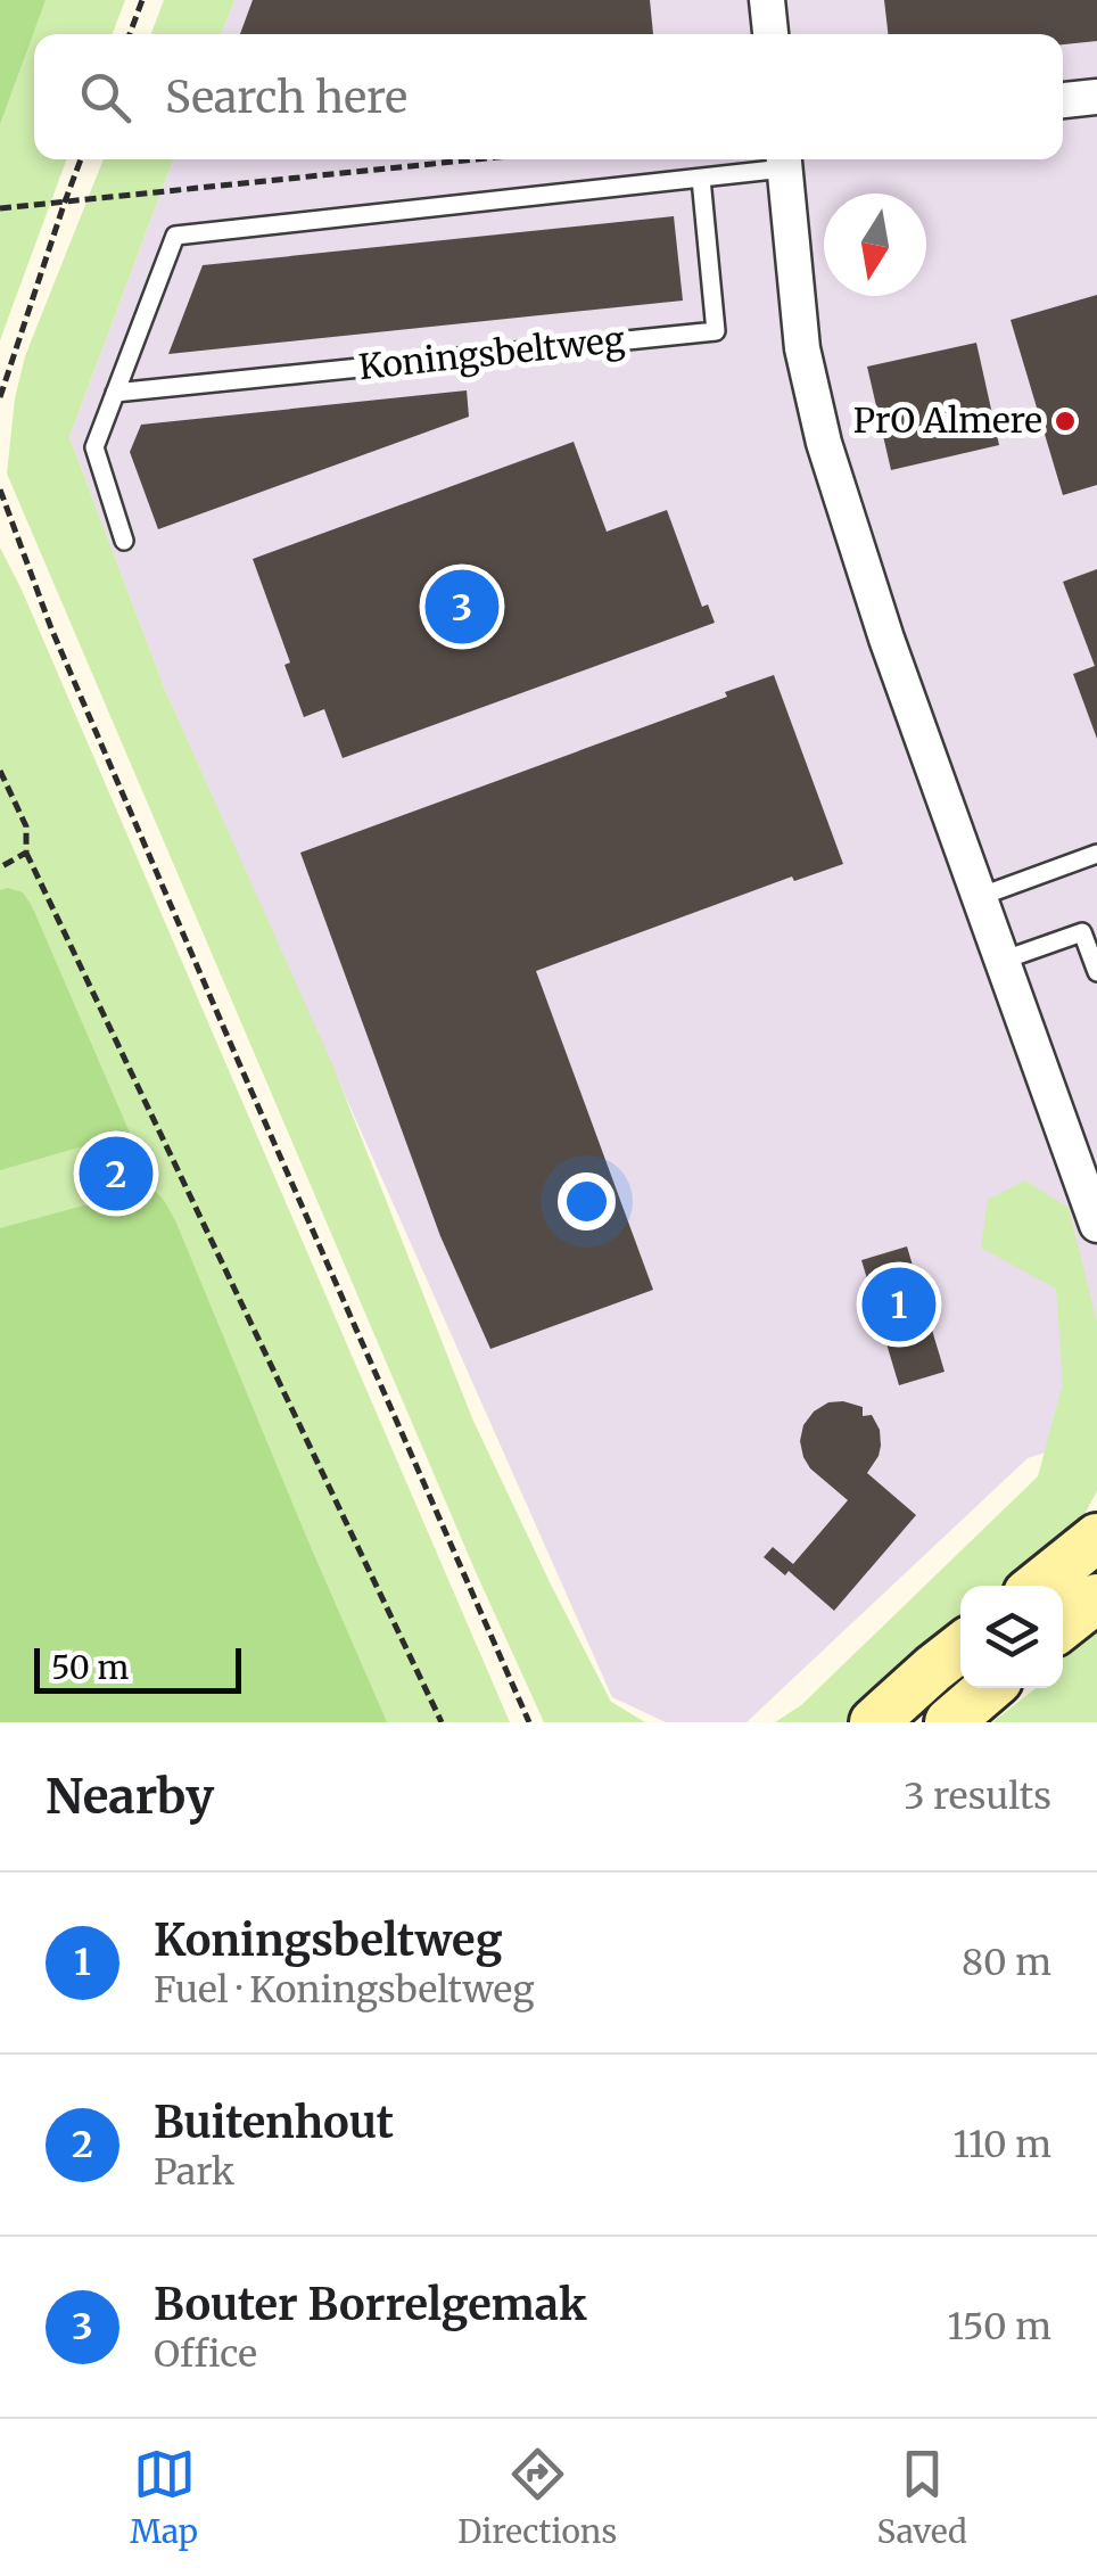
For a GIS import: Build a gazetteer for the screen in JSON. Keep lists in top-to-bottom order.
{
  "streets": {
    "lane": ["Koningsbeltweg"]
  },
  "places": ["PrO Almere"],
  "scale_bar": "50 m",
  "north": "bottom",
  "page": {
    "search": "Search here",
    "pins": ["3", "2", "1"],
    "scale": "50 m",
    "heading": ["Nearby", "3 results"],
    "list": [
      {
        "mark": "1",
        "name": "Koningsbeltweg",
        "note": "Fuel · Koningsbeltweg",
        "value": "80 m"
      },
      {
        "mark": "2",
        "name": "Buitenhout",
        "note": "Park",
        "value": "110 m"
      },
      {
        "mark": "3",
        "name": "Bouter Borrelgemak",
        "note": "Office",
        "value": "150 m"
      }
    ],
    "nav": ["Map", "Directions", "Saved"]
  }
}
